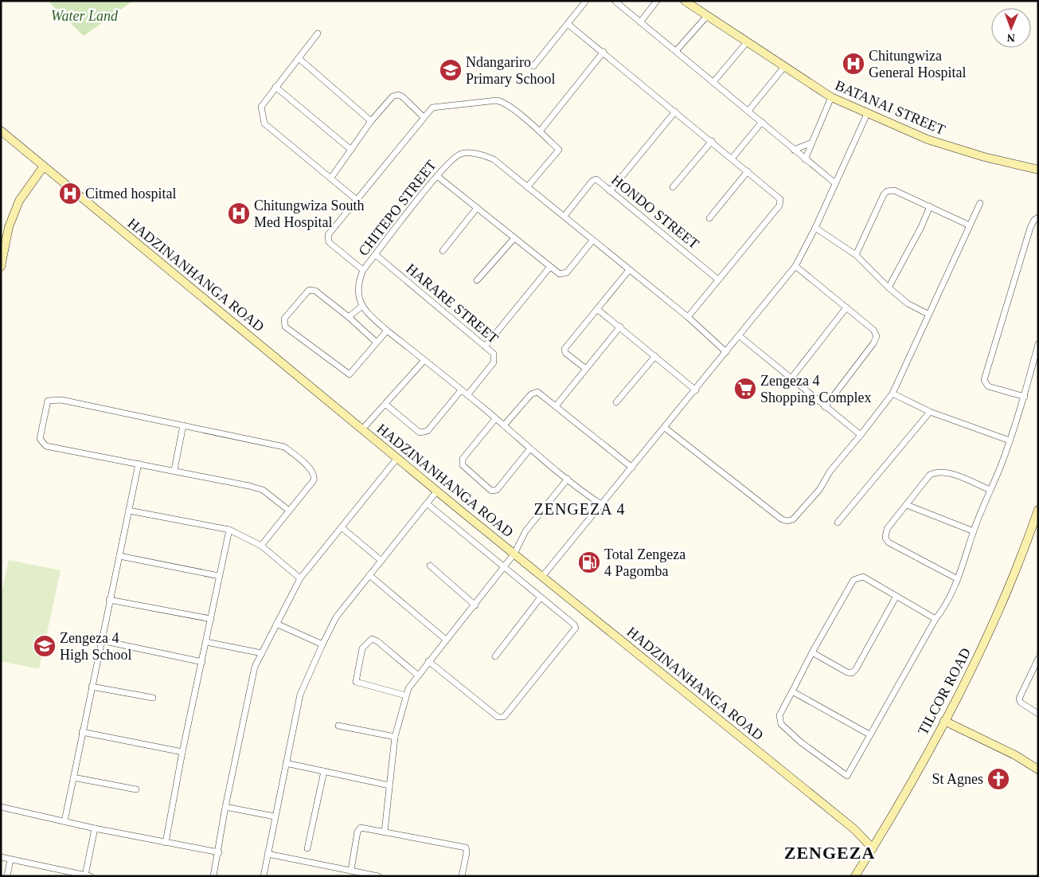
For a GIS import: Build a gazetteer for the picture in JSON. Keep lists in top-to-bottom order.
{
  "streets": {
    "street": [
      "BATANAI STREET",
      "CHITEPO STREET",
      "HONDO STREET",
      "HADZINANHANGA ROAD",
      "HARARE STREET",
      "TILCOR ROAD"
    ]
  },
  "crossings": [
    ["CHITEPO STREET", "HONDO STREET"],
    ["CHITEPO STREET", "HARARE STREET"],
    ["HADZINANHANGA ROAD", "TILCOR ROAD"]
  ],
  "districts": ["ZENGEZA 4", "ZENGEZA"],
  "parks": ["Water Land"],
  "places": {
    "hospital": ["Chitungwiza General Hospital", "Citmed hospital", "Chitungwiza South Med Hospital"],
    "school or university": ["Ndangariro Primary School", "Zengeza 4 High School"],
    "supermarket": ["Zengeza 4 Shopping Complex"],
    "fuel station": ["Total Zengeza 4 Pagomba"],
    "church": ["St Agnes"]
  },
  "north": "bottom"
}
